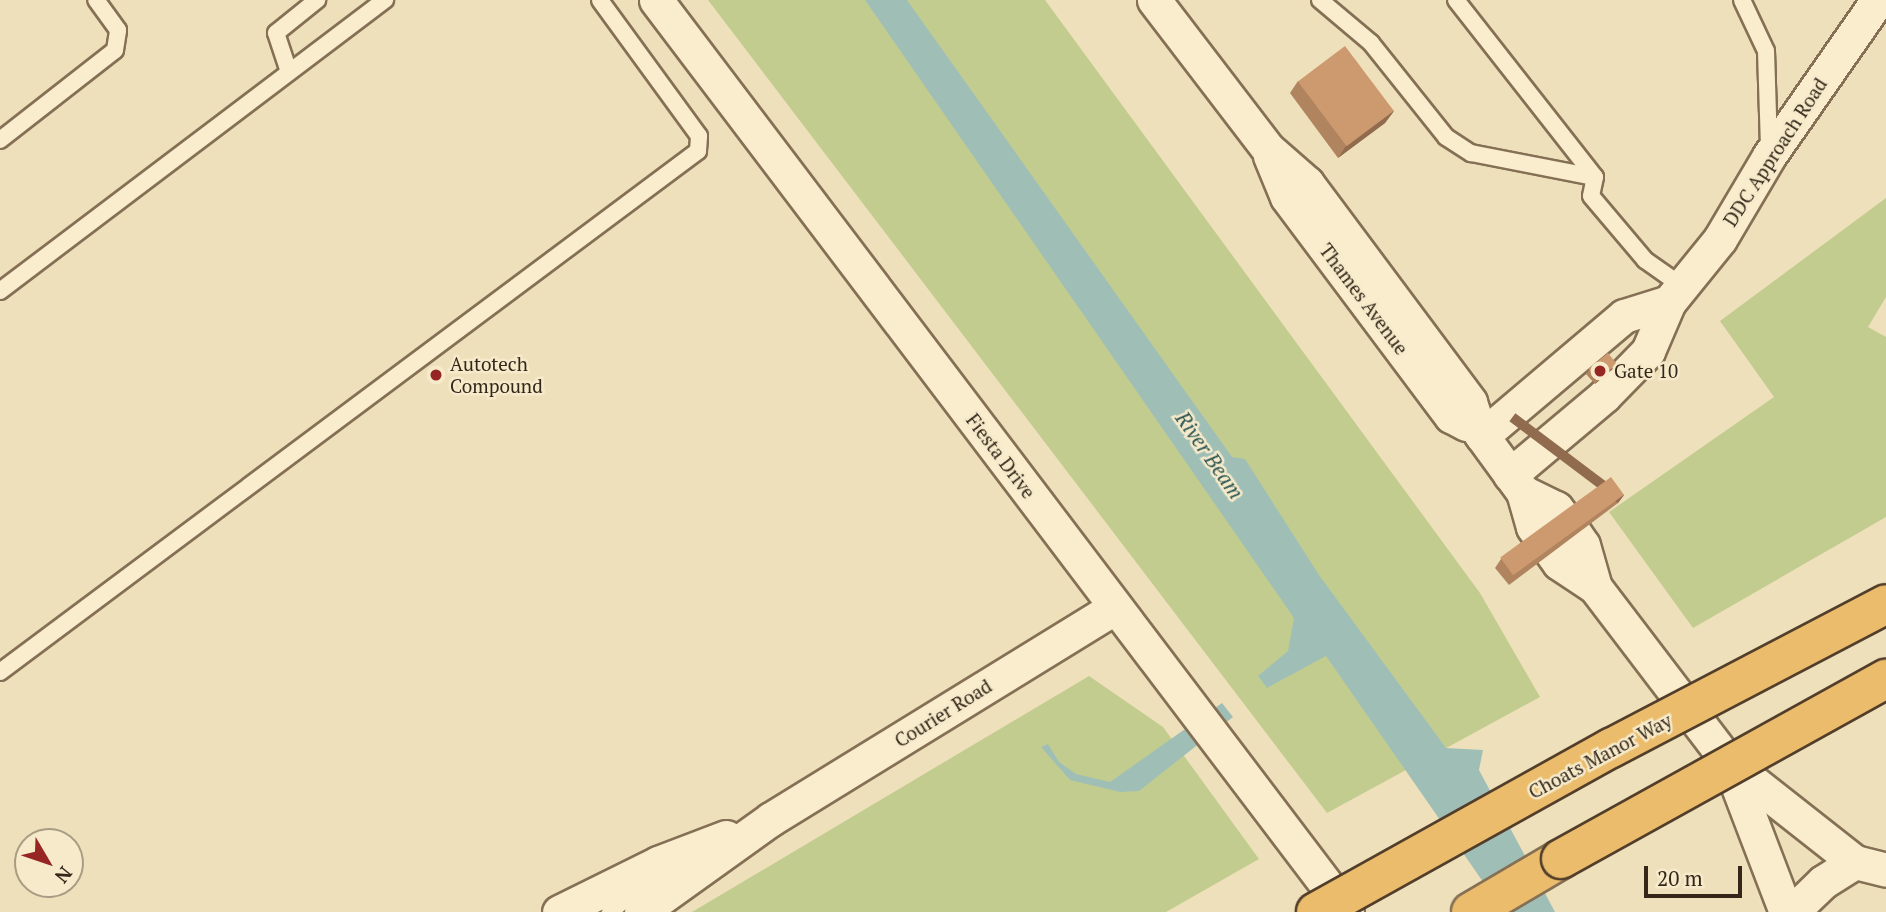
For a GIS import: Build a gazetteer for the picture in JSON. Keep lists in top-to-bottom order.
{
  "streets": {
    "highway": ["Choats Manor Way"],
    "street": [
      "DDC Approach Road",
      "Thames Avenue",
      "Fiesta Drive",
      "Courier Road"
    ]
  },
  "crossings": [
    ["DDC Approach Road", "Thames Avenue"],
    ["Fiesta Drive", "Courier Road"]
  ],
  "water": ["River Beam"],
  "places": ["Gate 10", "Autotech Compound"],
  "scale_bar": "20 m",
  "north": "bottom right"
}
